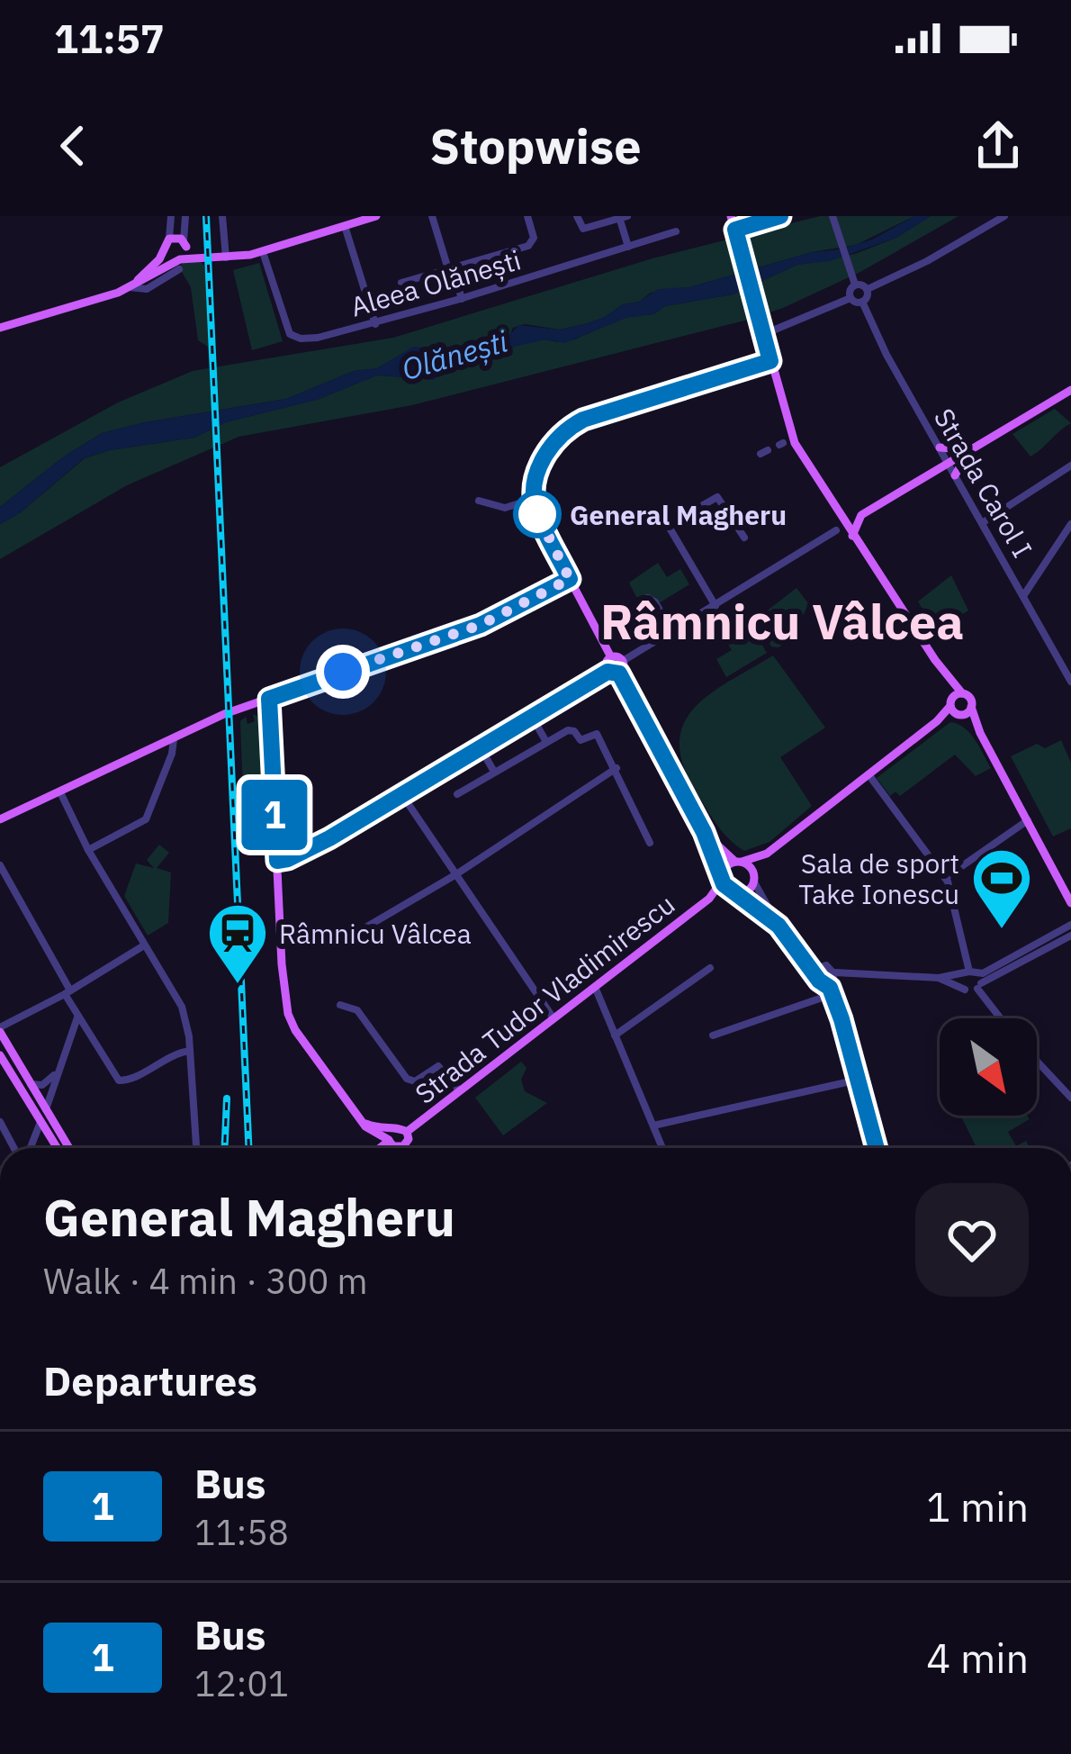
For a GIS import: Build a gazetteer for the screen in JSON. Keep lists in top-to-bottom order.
{
  "streets": {
    "main road": ["Strada Tudor Vladimirescu"],
    "street": ["Aleea Olănești", "Strada Carol I"]
  },
  "districts": ["Râmnicu Vâlcea"],
  "water": ["Olănești"],
  "places": {
    "other": ["General Magheru"],
    "sports": ["Sala de sport Take Ionescu"],
    "station": ["Râmnicu Vâlcea"]
  },
  "lines": ["bus line 1"],
  "north": "bottom right",
  "page": {
    "status": "11:57",
    "header": "Stopwise",
    "on_map": "1",
    "heading": [
      ["General Magheru", "Walk · 4 min · 300 m"],
      "Departures"
    ],
    "list": [
      {
        "mark": "1",
        "name": "Bus",
        "note": "11:58",
        "value": "1 min"
      },
      {
        "mark": "1",
        "name": "Bus",
        "note": "12:01",
        "value": "4 min"
      }
    ]
  }
}
